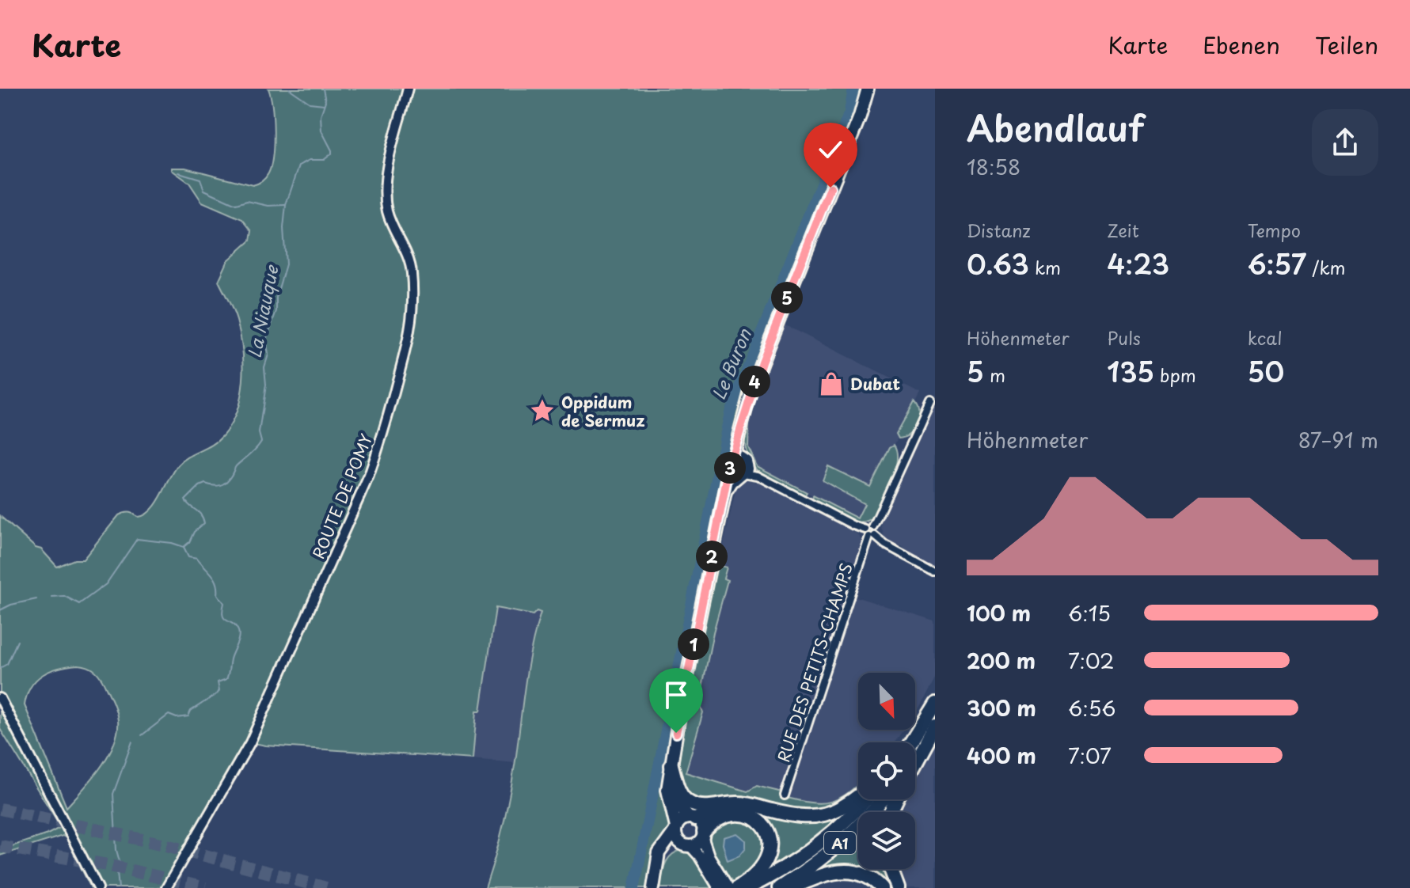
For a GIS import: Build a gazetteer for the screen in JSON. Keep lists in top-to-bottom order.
{
  "streets": {
    "highway": ["A1"],
    "street": ["ROUTE DE POMY", "RUE DES PETITS-CHAMPS"]
  },
  "water": ["La Niauque", "Le Buron"],
  "places": {
    "shop": ["Dubat"],
    "place": ["Oppidum de Sermuz"]
  },
  "north": "bottom right",
  "page": {
    "header": "Karte",
    "nav": ["Karte", "Ebenen", "Teilen"],
    "heading": ["Abendlauf", "18:58"],
    "stats": [
      ["Distanz", "0.63 km"],
      ["Zeit", "4:23"],
      ["Tempo", "6:57 /km"],
      ["Höhenmeter", "5 m"],
      ["Puls", "135 bpm"],
      ["kcal", "50"]
    ],
    "pins": [
      "5",
      "4",
      "3",
      "2",
      "1"
    ],
    "chart": ["Höhenmeter", "87–91 m"],
    "list": [
      {
        "name": "100 m",
        "note": "6:15"
      },
      {
        "name": "200 m",
        "note": "7:02"
      },
      {
        "name": "300 m",
        "note": "6:56"
      },
      {
        "name": "400 m",
        "note": "7:07"
      }
    ]
  }
}
